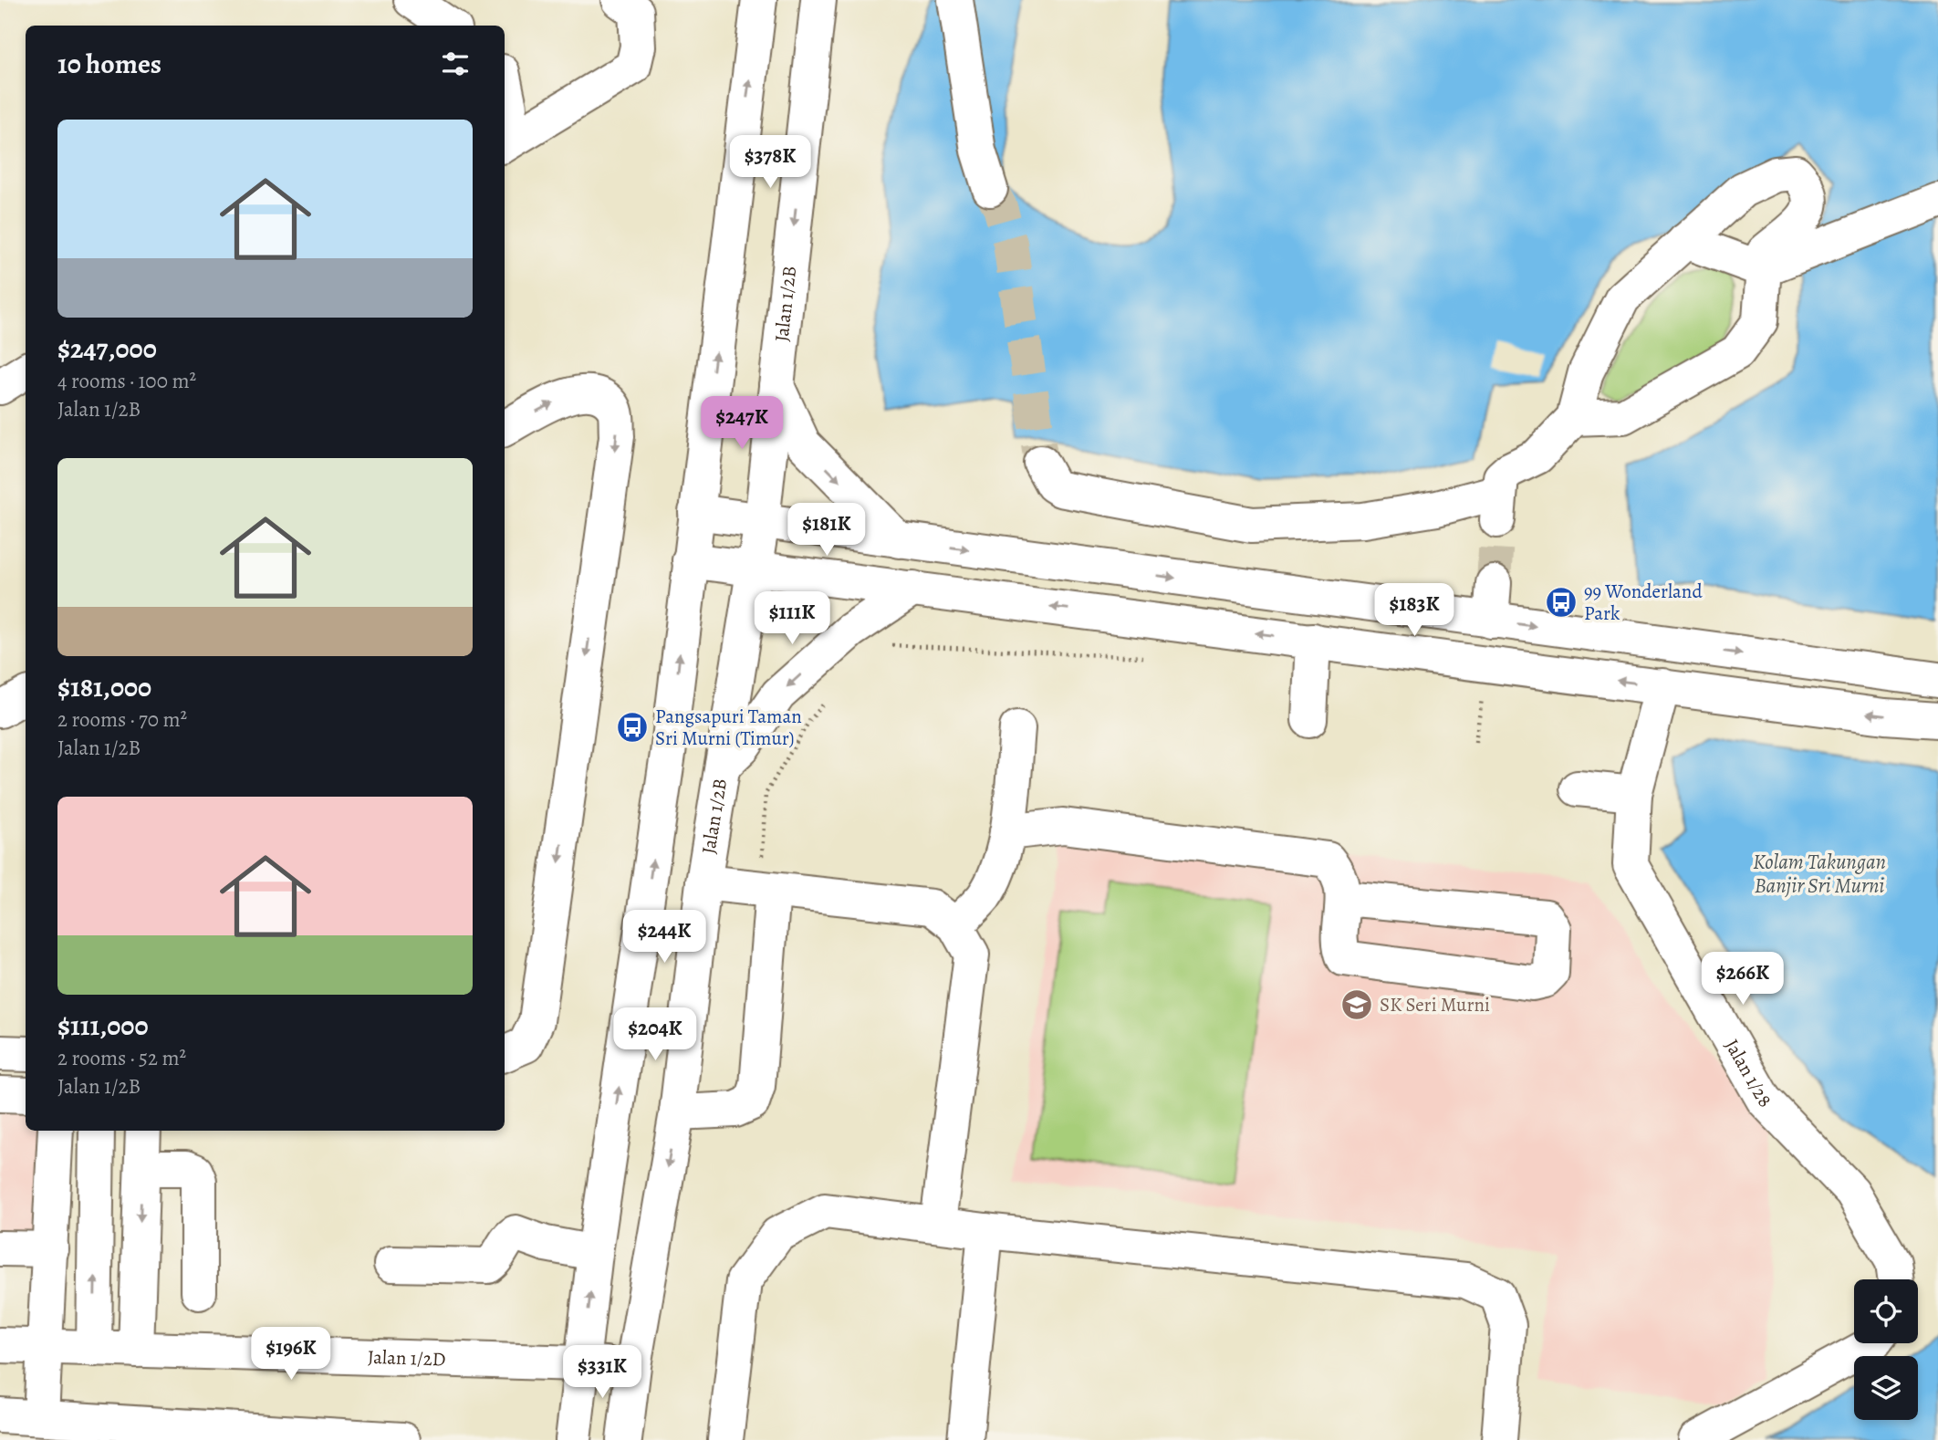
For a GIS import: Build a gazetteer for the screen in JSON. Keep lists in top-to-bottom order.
{
  "streets": {
    "street": ["Jalan 1/2B", "Jalan 1/28", "Jalan 1/2D"]
  },
  "crossings": [
    ["Jalan 1/2B", "Jalan 1/2D"]
  ],
  "water": ["Kolam Takungan Banjir Sri Murni"],
  "places": {
    "bus stop": ["99 Wonderland Park", "Pangsapuri Taman Sri Murni (Timur)"],
    "school or university": ["SK Seri Murni"]
  },
  "page": {
    "heading": "10 homes",
    "list": [
      {
        "name": "$247,000",
        "note": "4 rooms · 100 m² · Jalan 1/2B"
      },
      {
        "name": "$181,000",
        "note": "2 rooms · 70 m² · Jalan 1/2B"
      },
      {
        "name": "$111,000",
        "note": "2 rooms · 52 m² · Jalan 1/2B"
      }
    ],
    "price": [
      "$378K",
      "$247K",
      "$181K",
      "$183K",
      "$111K",
      "$244K",
      "$266K",
      "$204K",
      "$196K",
      "$331K"
    ]
  }
}
